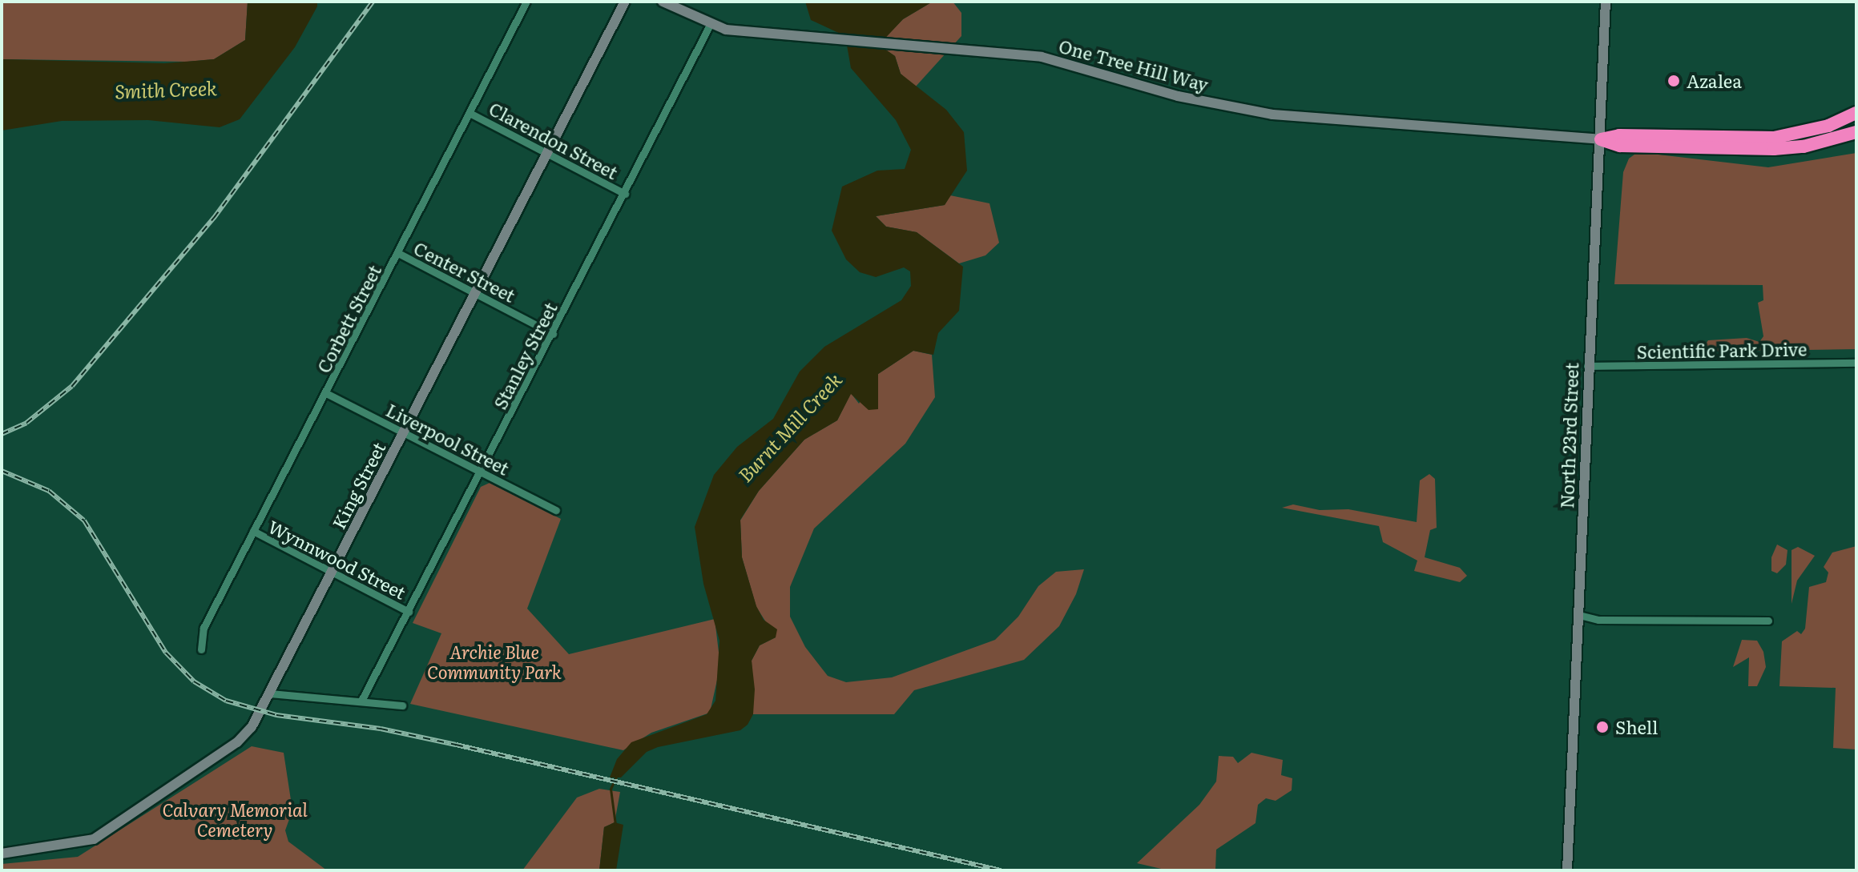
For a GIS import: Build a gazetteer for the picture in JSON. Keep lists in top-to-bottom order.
{
  "streets": {
    "street": [
      "One Tree Hill Way",
      "Clarendon Street",
      "Center Street",
      "Corbett Street",
      "Scientific Park Drive",
      "Stanley Street",
      "North 23rd Street",
      "Liverpool Street",
      "King Street",
      "Wynnwood Street"
    ]
  },
  "crossings": [
    ["One Tree Hill Way", "Stanley Street"],
    ["One Tree Hill Way", "North 23rd Street"],
    ["Clarendon Street", "Corbett Street"],
    ["Clarendon Street", "Stanley Street"],
    ["Clarendon Street", "King Street"],
    ["Center Street", "Corbett Street"],
    ["Center Street", "Stanley Street"],
    ["Center Street", "King Street"],
    ["Corbett Street", "Liverpool Street"],
    ["Corbett Street", "Wynnwood Street"],
    ["Scientific Park Drive", "North 23rd Street"],
    ["Stanley Street", "Liverpool Street"],
    ["Stanley Street", "Wynnwood Street"],
    ["Liverpool Street", "King Street"],
    ["King Street", "Wynnwood Street"]
  ],
  "water": ["Smith Creek", "Burnt Mill Creek"],
  "parks": ["Archie Blue Community Park", "Calvary Memorial Cemetery"],
  "places": ["Azalea", "Shell"]
}
